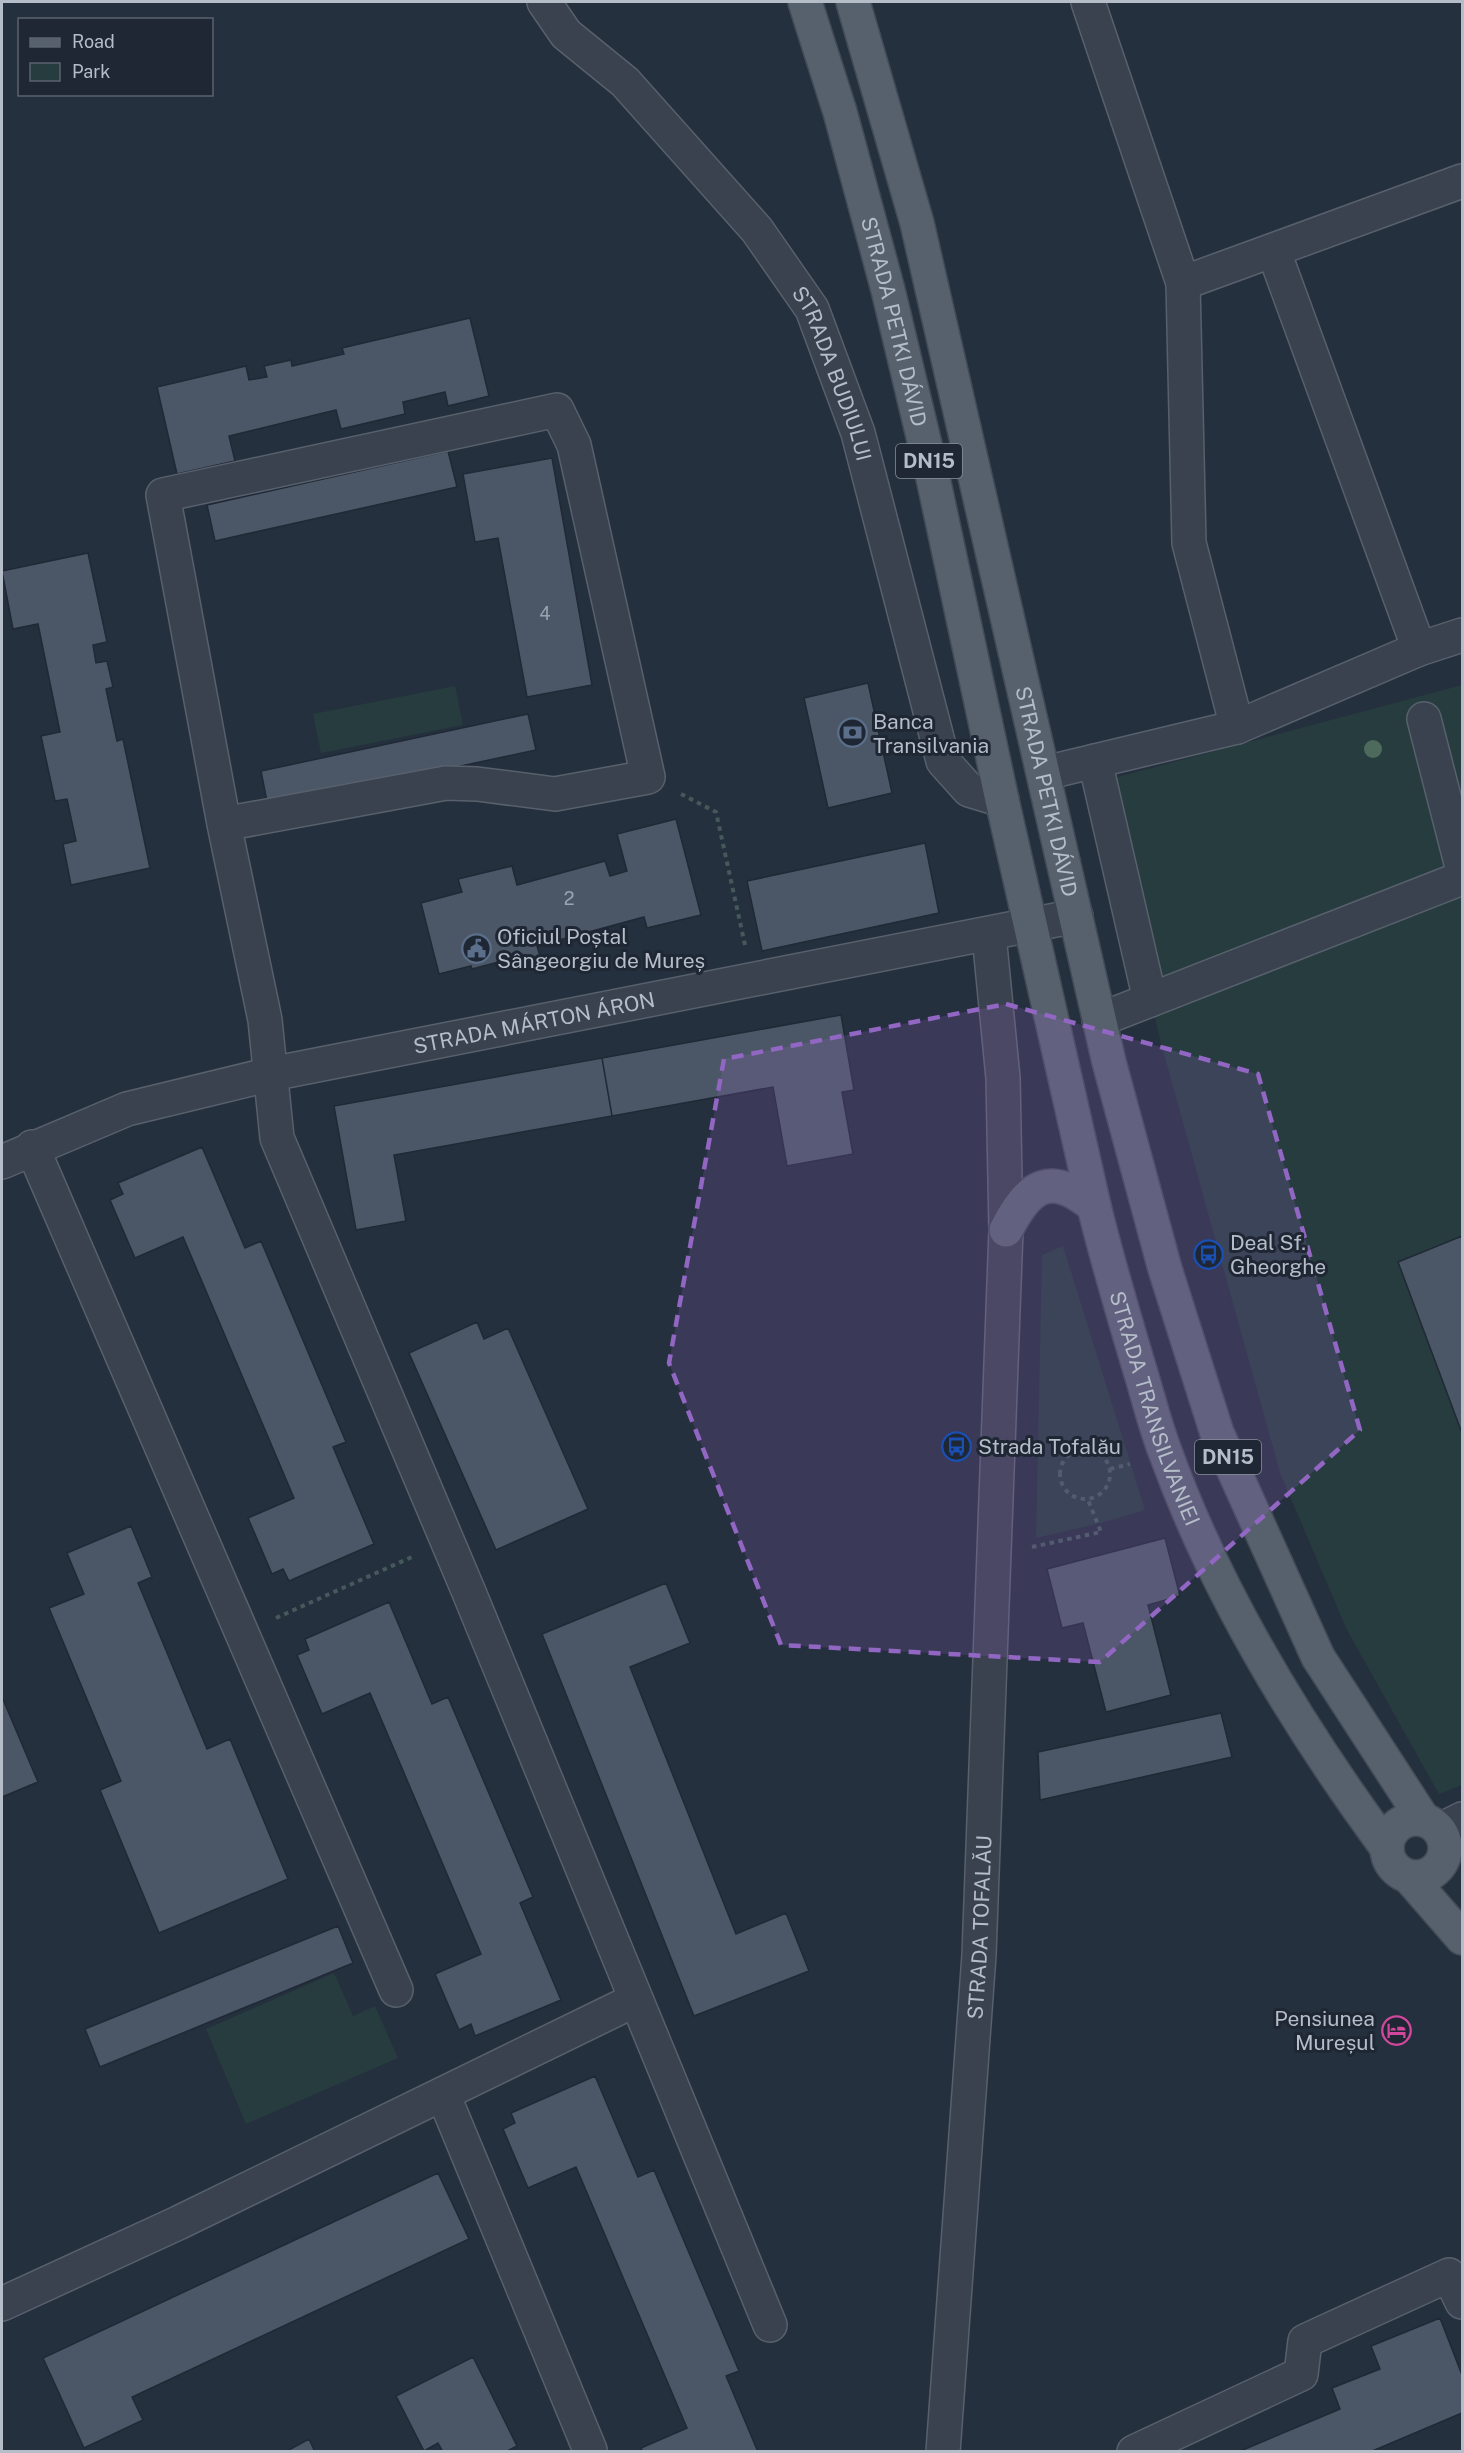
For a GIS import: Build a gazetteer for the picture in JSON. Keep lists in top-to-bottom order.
{
  "streets": {
    "main road": ["STRADA PETKI DÁVID", "DN15", "STRADA TRANSILVANIEI"],
    "street": ["STRADA BUDIULUI", "STRADA MÁRTON ÁRON", "STRADA TOFALĂU"]
  },
  "crossings": [
    ["STRADA PETKI DÁVID", "STRADA BUDIULUI"],
    ["STRADA PETKI DÁVID", "DN15"],
    ["STRADA PETKI DÁVID", "STRADA MÁRTON ÁRON"],
    ["STRADA PETKI DÁVID", "STRADA TRANSILVANIEI"],
    ["DN15", "STRADA MÁRTON ÁRON"],
    ["DN15", "STRADA TRANSILVANIEI"],
    ["STRADA MÁRTON ÁRON", "STRADA TRANSILVANIEI"],
    ["STRADA MÁRTON ÁRON", "STRADA TOFALĂU"]
  ],
  "places": {
    "bank": ["Banca Transilvania"],
    "public building": ["Oficiul Poștal Sângeorgiu de Mureș"],
    "bus stop": ["Deal Sf. Gheorghe", "Strada Tofalău"],
    "hotel": ["Pensiunea Mureșul"]
  },
  "house_numbers": ["4", "2"],
  "legend": ["Road", "Park"]
}
